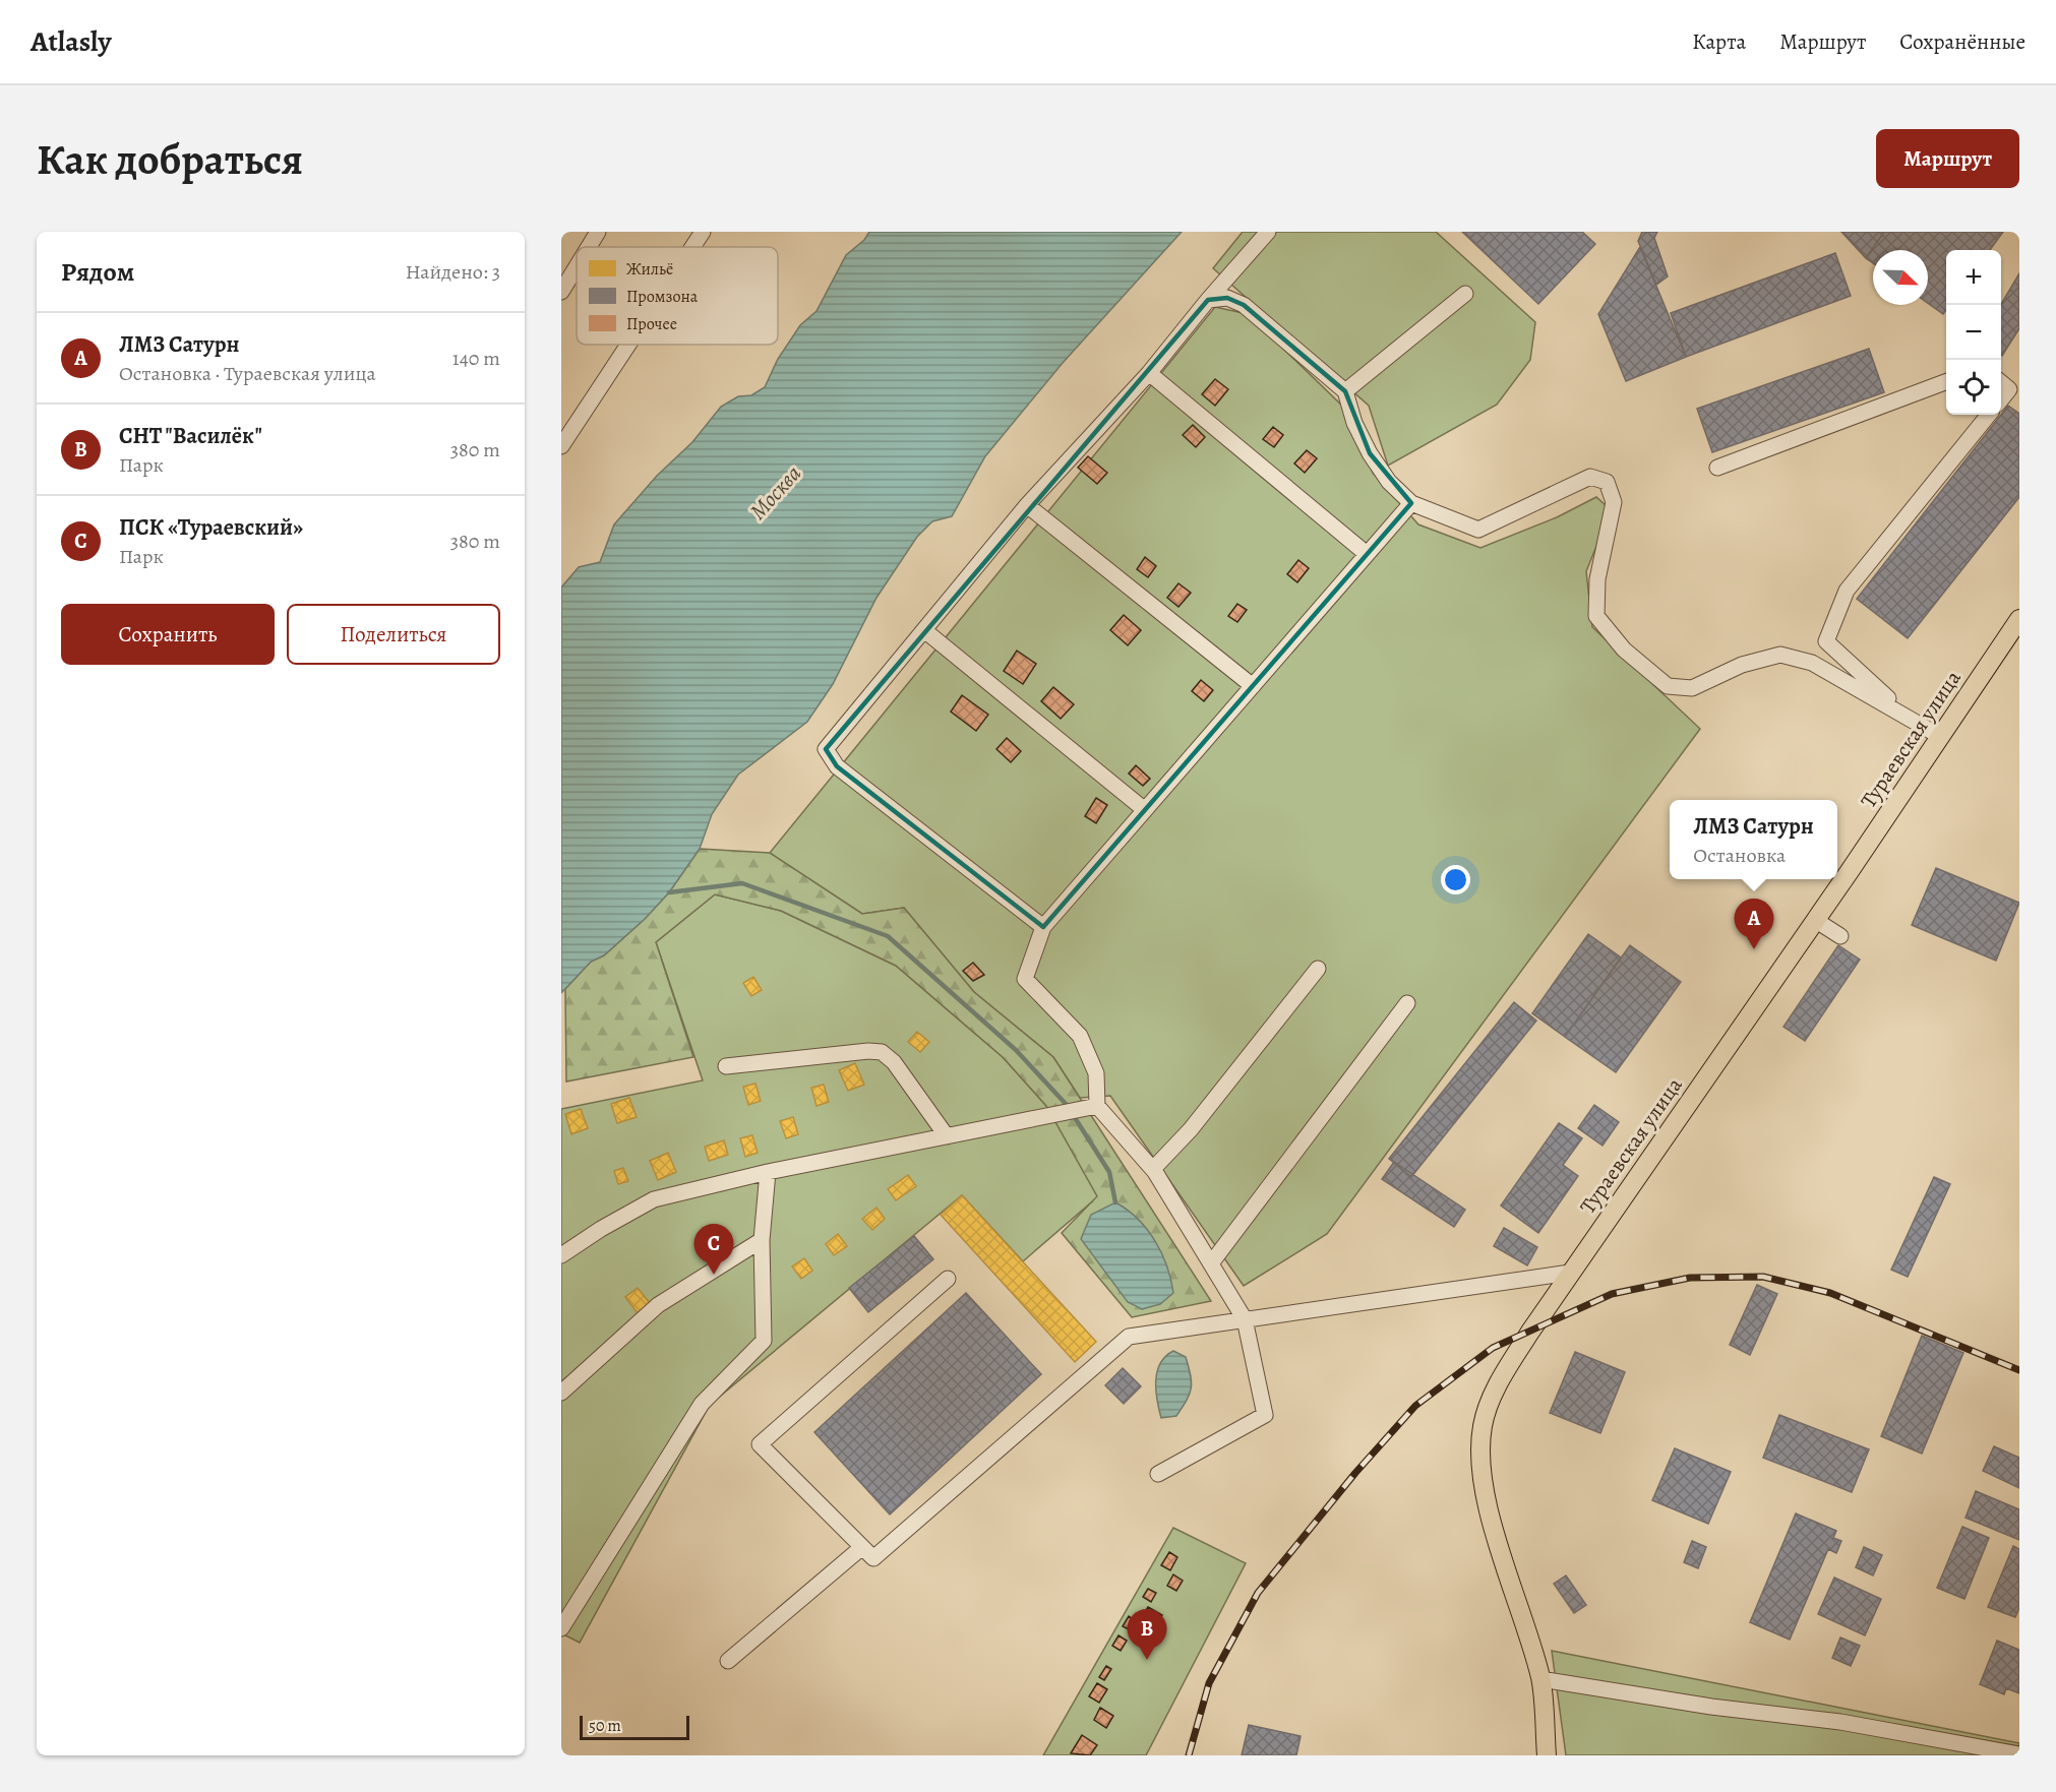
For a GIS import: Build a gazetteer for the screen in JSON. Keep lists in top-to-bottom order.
{
  "streets": {
    "main road": ["Тураевская улица"]
  },
  "water": ["Москва"],
  "legend": ["Жильё", "Промзона", "Прочее"],
  "scale_bar": "50 m",
  "north": "bottom right",
  "page": {
    "header": "Atlasly",
    "nav": ["Карта", "Маршрут", "Сохранённые"],
    "buttons": [
      "Маршрут",
      ["Сохранить", "Поделиться"]
    ],
    "title": "Как добраться",
    "heading": ["Рядом", "Найдено: 3"],
    "map_buttons": ["+", "−"],
    "list": [
      {
        "mark": "A",
        "name": "ЛМЗ Сатурн",
        "note": "Остановка · Тураевская улица",
        "value": "140 m"
      },
      {
        "mark": "B",
        "name": "СНТ \"Василёк\"",
        "note": "Парк",
        "value": "380 m"
      },
      {
        "mark": "C",
        "name": "ПСК «Тураевский»",
        "note": "Парк",
        "value": "380 m"
      }
    ],
    "popup": ["ЛМЗ Сатурн", "Остановка"],
    "pins": ["A", "C", "B"],
    "scale": "50 m"
  }
}
